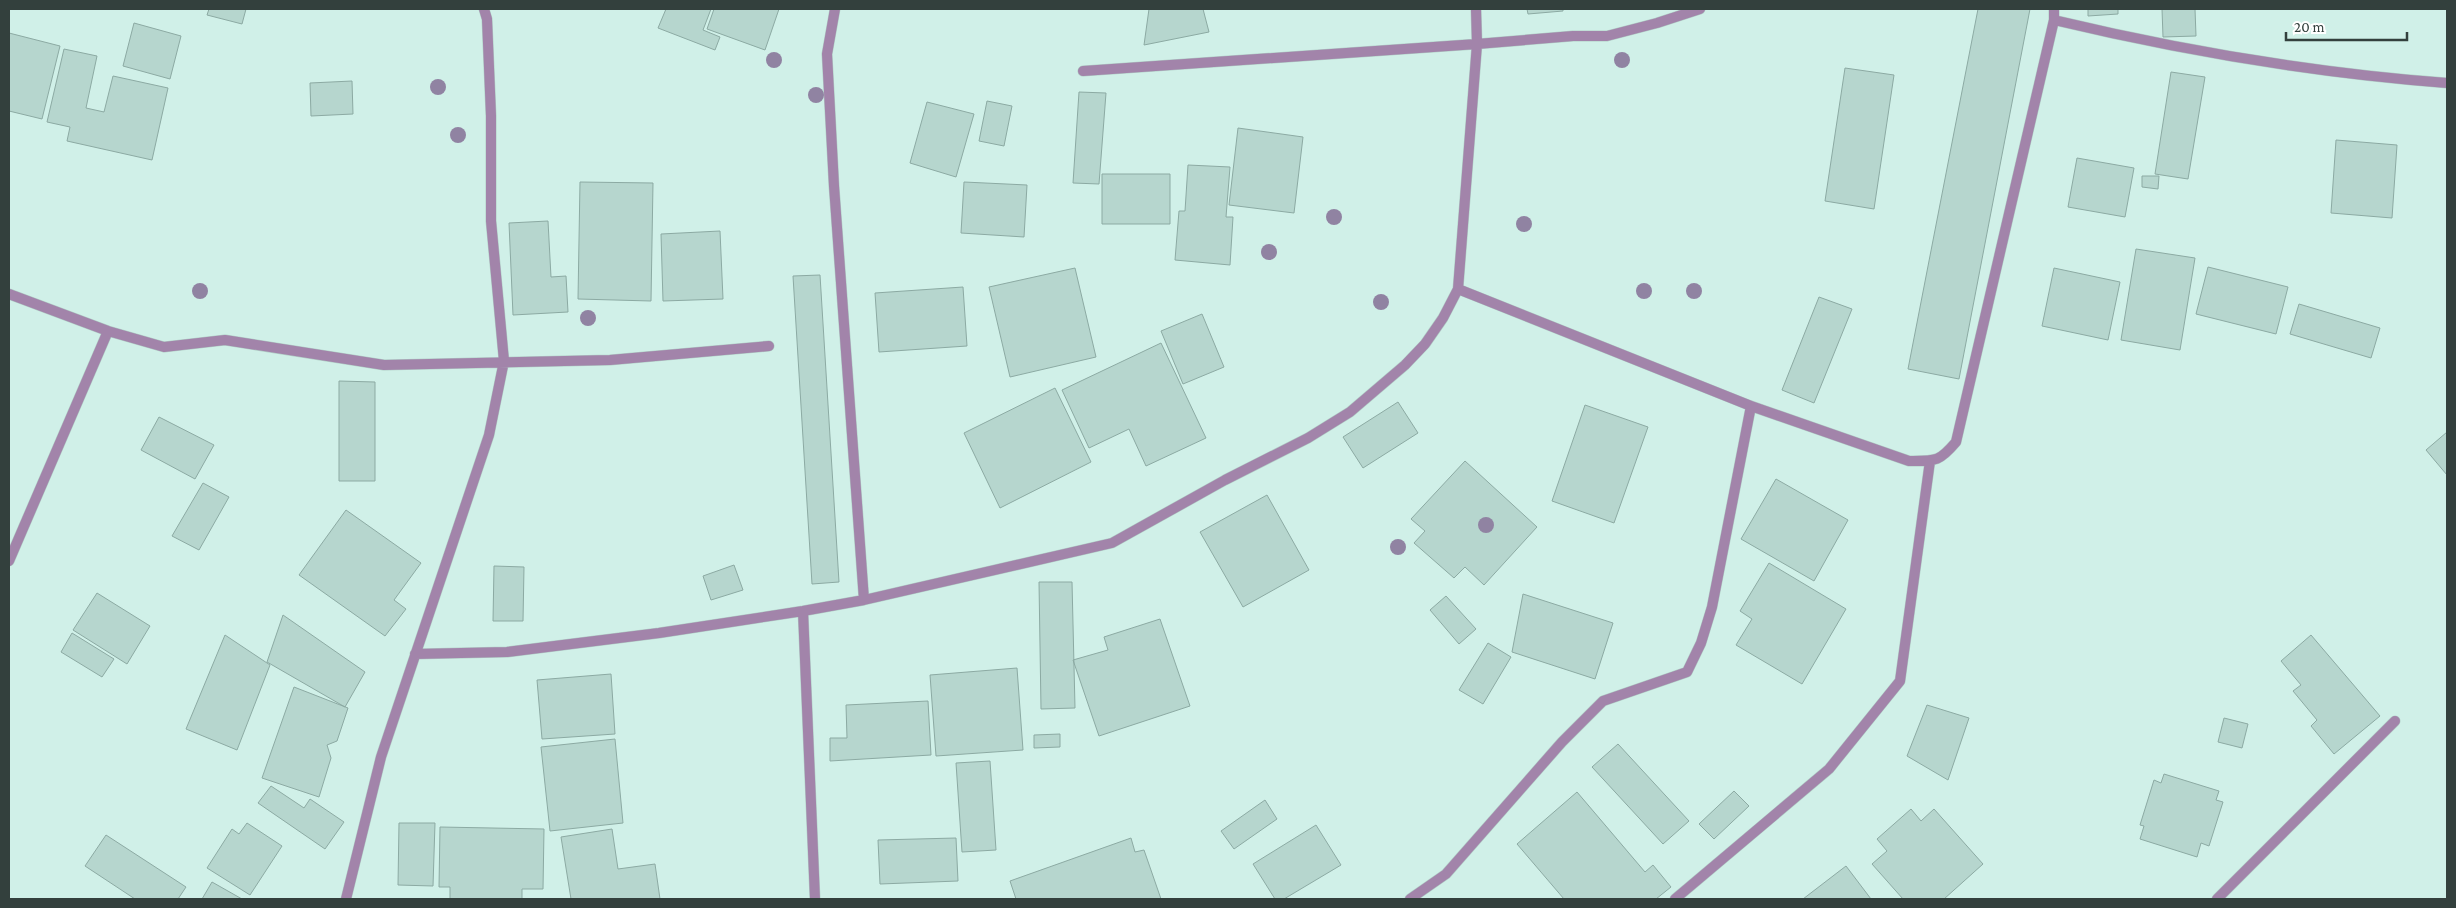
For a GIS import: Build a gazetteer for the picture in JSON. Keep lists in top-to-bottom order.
{
  "scale_bar": "20 m"
}
